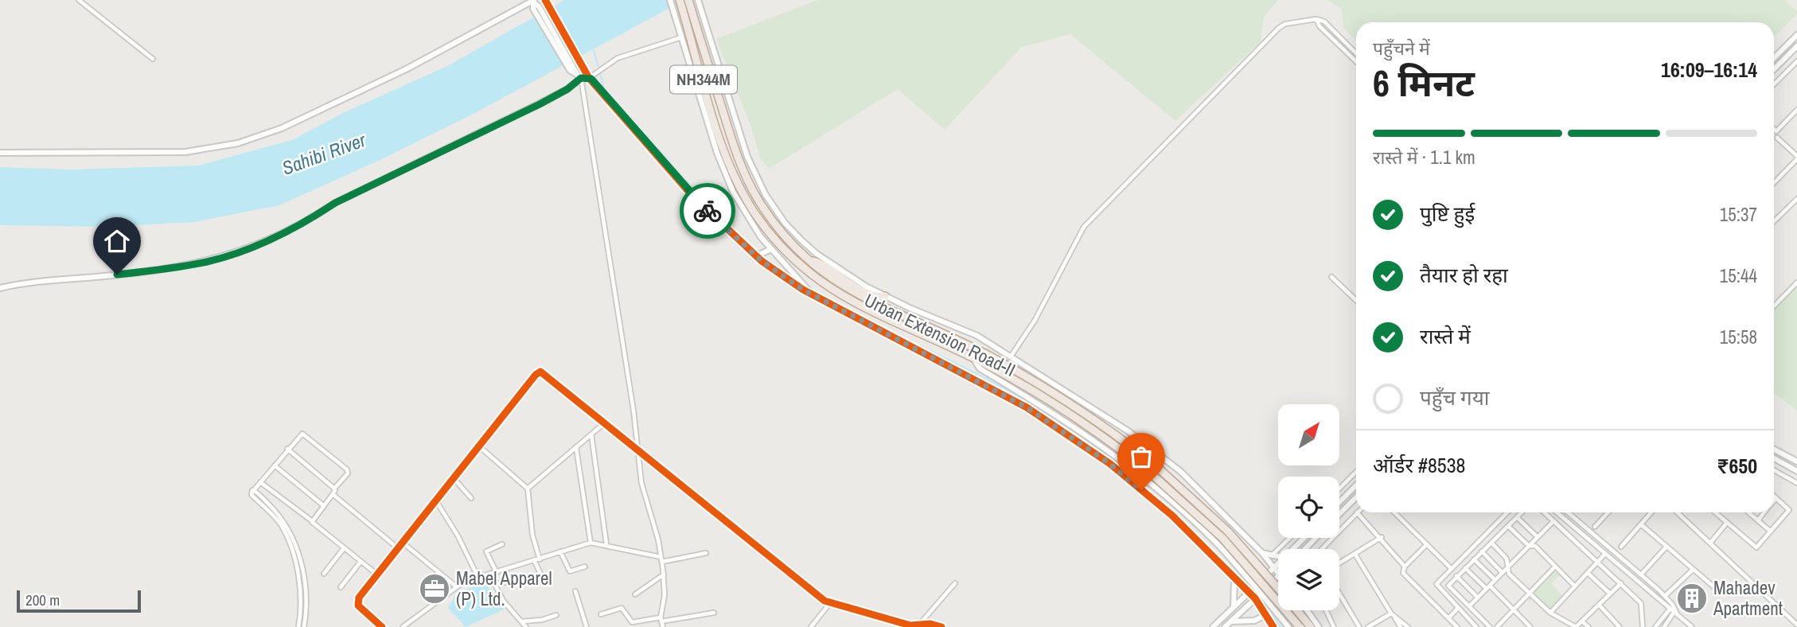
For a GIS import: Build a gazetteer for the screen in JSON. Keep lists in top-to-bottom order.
{
  "streets": {
    "highway": ["NH344M", "Urban Extension Road-II"]
  },
  "water": ["Sahibi River"],
  "places": {
    "office": ["Mabel Apparel (P) Ltd."],
    "building": ["Mahadev Apartment"]
  },
  "scale_bar": "200 m",
  "north": "top right",
  "page": {
    "heading": ["6 मिनट", "पहुँचने में", "16:09–16:14"],
    "panel": ["ऑर्डर #8538", "₹650"],
    "bar": "रास्ते में · 1.1 km",
    "list": [
      ["पुष्टि हुई", "15:37"],
      ["तैयार हो रहा", "15:44"],
      ["रास्ते में", "15:58"],
      "पहुँच गया"
    ],
    "scale": "200 m"
  }
}
